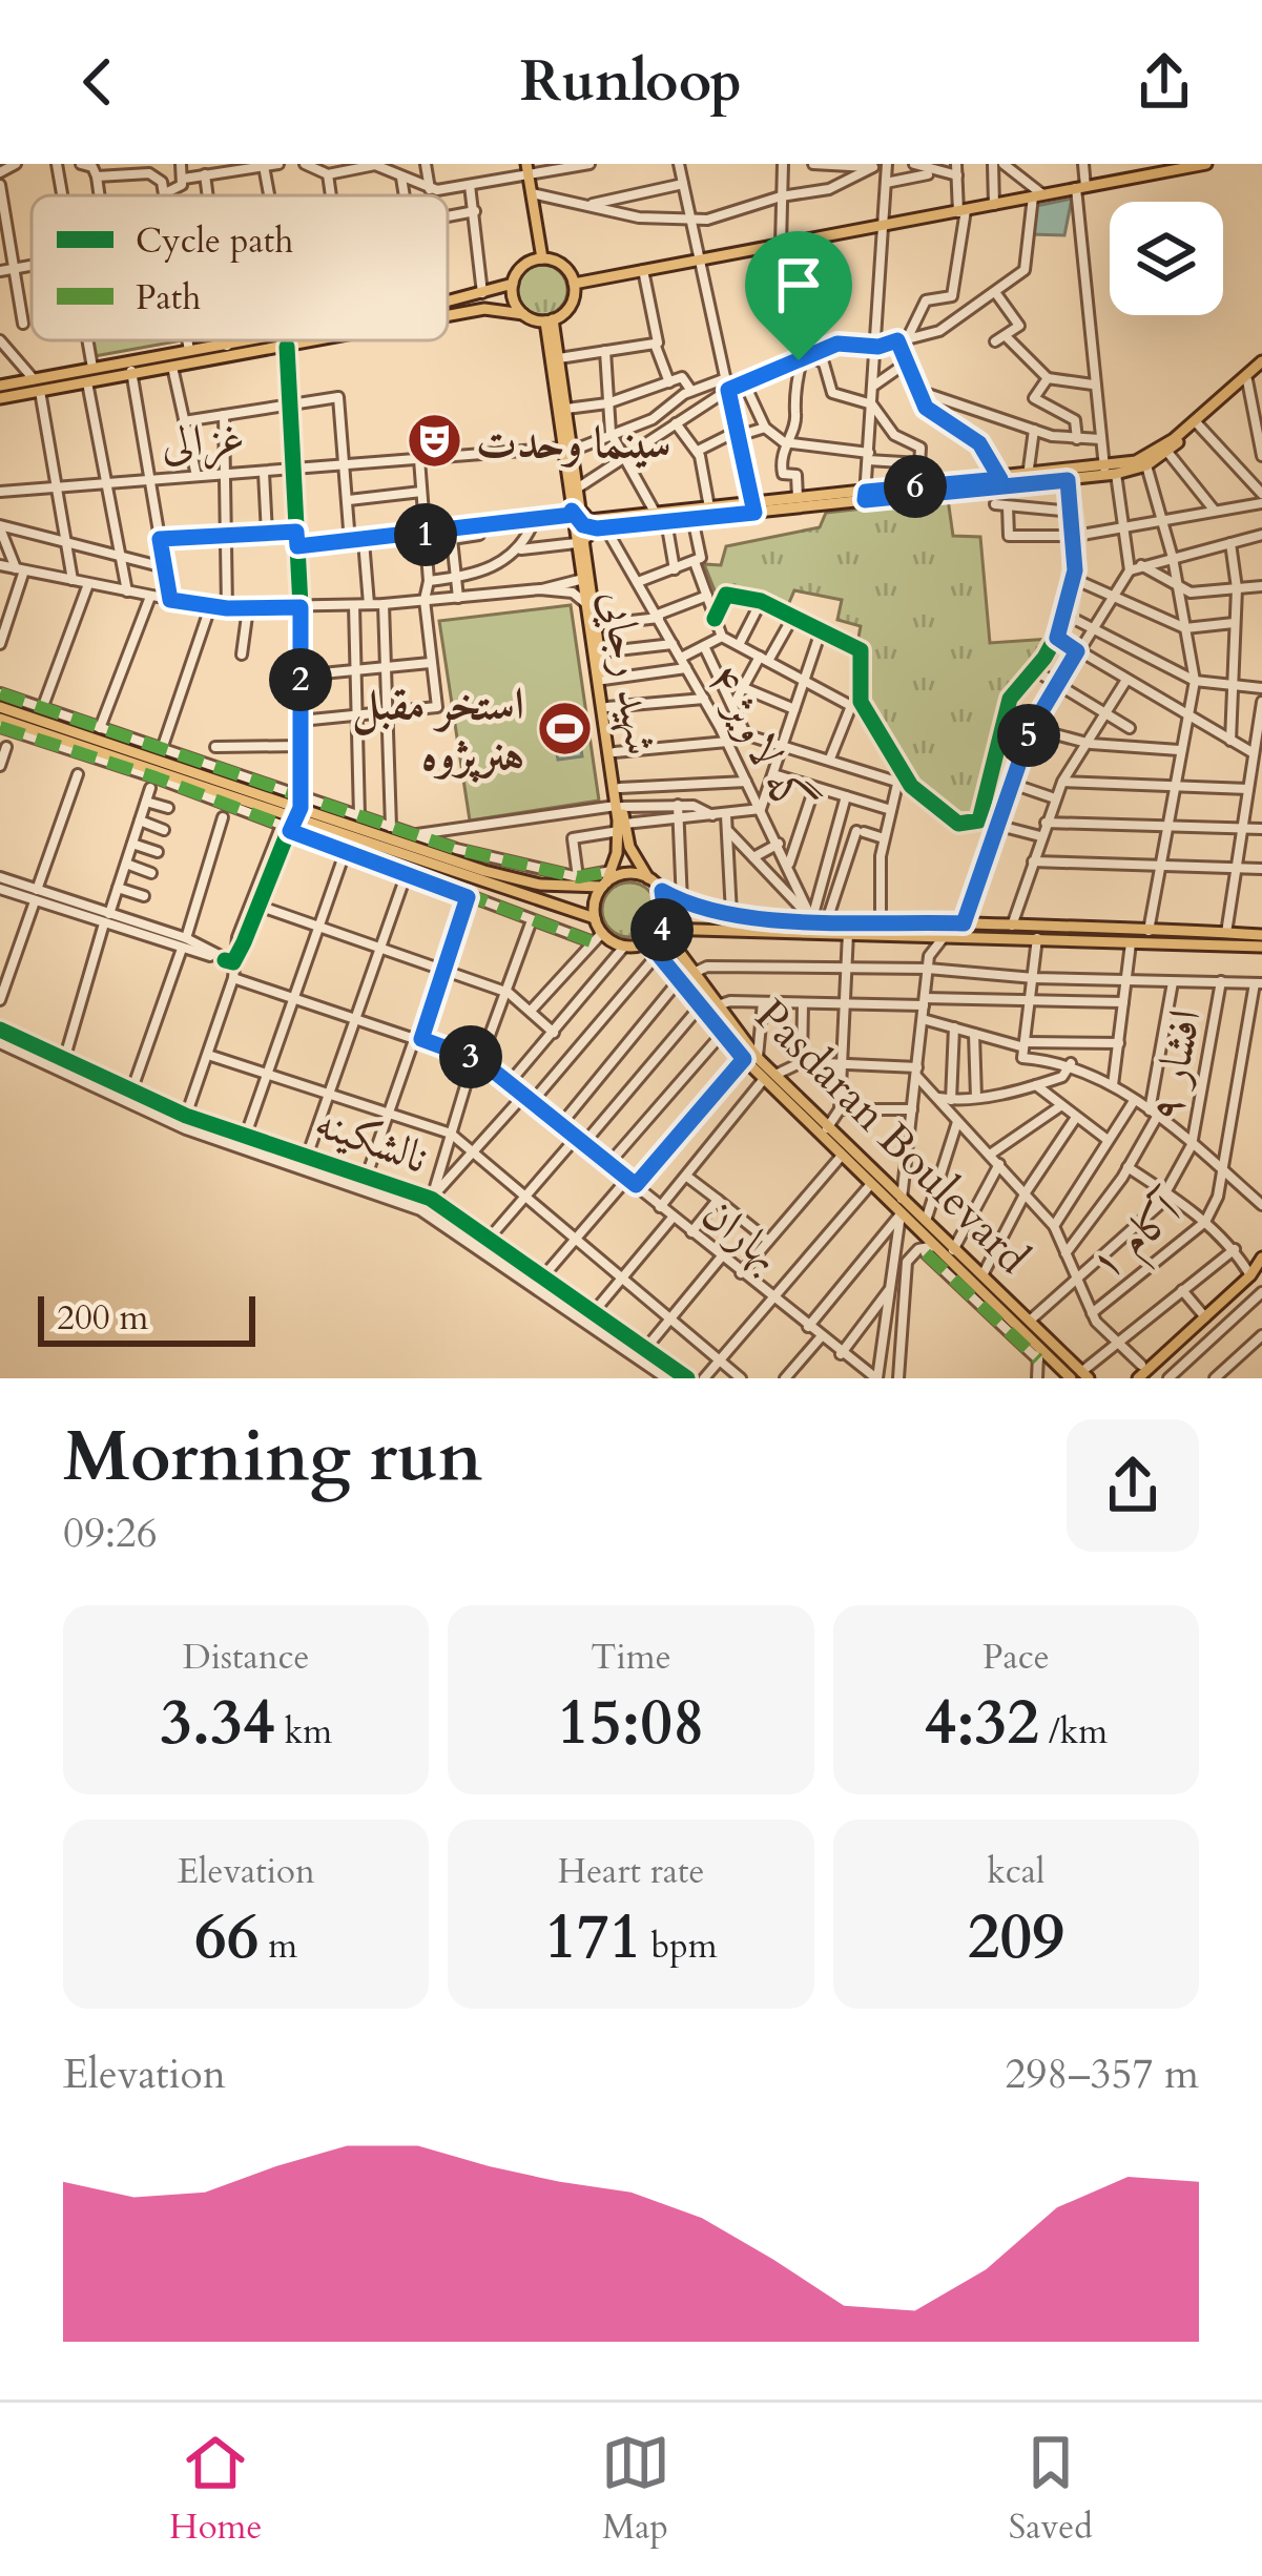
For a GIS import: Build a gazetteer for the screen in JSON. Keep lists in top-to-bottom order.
{
  "streets": {
    "main road": ["شهید رجایی", "Pasdaran Boulevard"],
    "street": [
      "غزالی",
      "گه لاویژ ۴",
      "افشار ۹",
      "نالشکینه",
      "بهاران",
      "آکام ۱"
    ]
  },
  "crossings": [
    ["غزالی", "شهید رجایی"],
    ["شهید رجایی", "گه لاویژ ۴"],
    ["شهید رجایی", "Pasdaran Boulevard"],
    ["افشار ۹", "Pasdaran Boulevard"]
  ],
  "places": {
    "theatre": ["سینما وحدت"],
    "sports": ["استخر مقبل هنرپژوه"]
  },
  "legend": ["Cycle path", "Path"],
  "scale_bar": "200 m",
  "page": {
    "header": "Runloop",
    "pins": [
      "6",
      "1",
      "2",
      "5",
      "4",
      "3"
    ],
    "scale": "200 m",
    "heading": ["Morning run", "09:26"],
    "stats": [
      ["Distance", "3.34 km"],
      ["Time", "15:08"],
      ["Pace", "4:32 /km"],
      ["Elevation", "66 m"],
      ["Heart rate", "171 bpm"],
      ["kcal", "209"]
    ],
    "chart": ["Elevation", "298–357 m"],
    "tabs": ["Home", "Map", "Saved"]
  }
}
